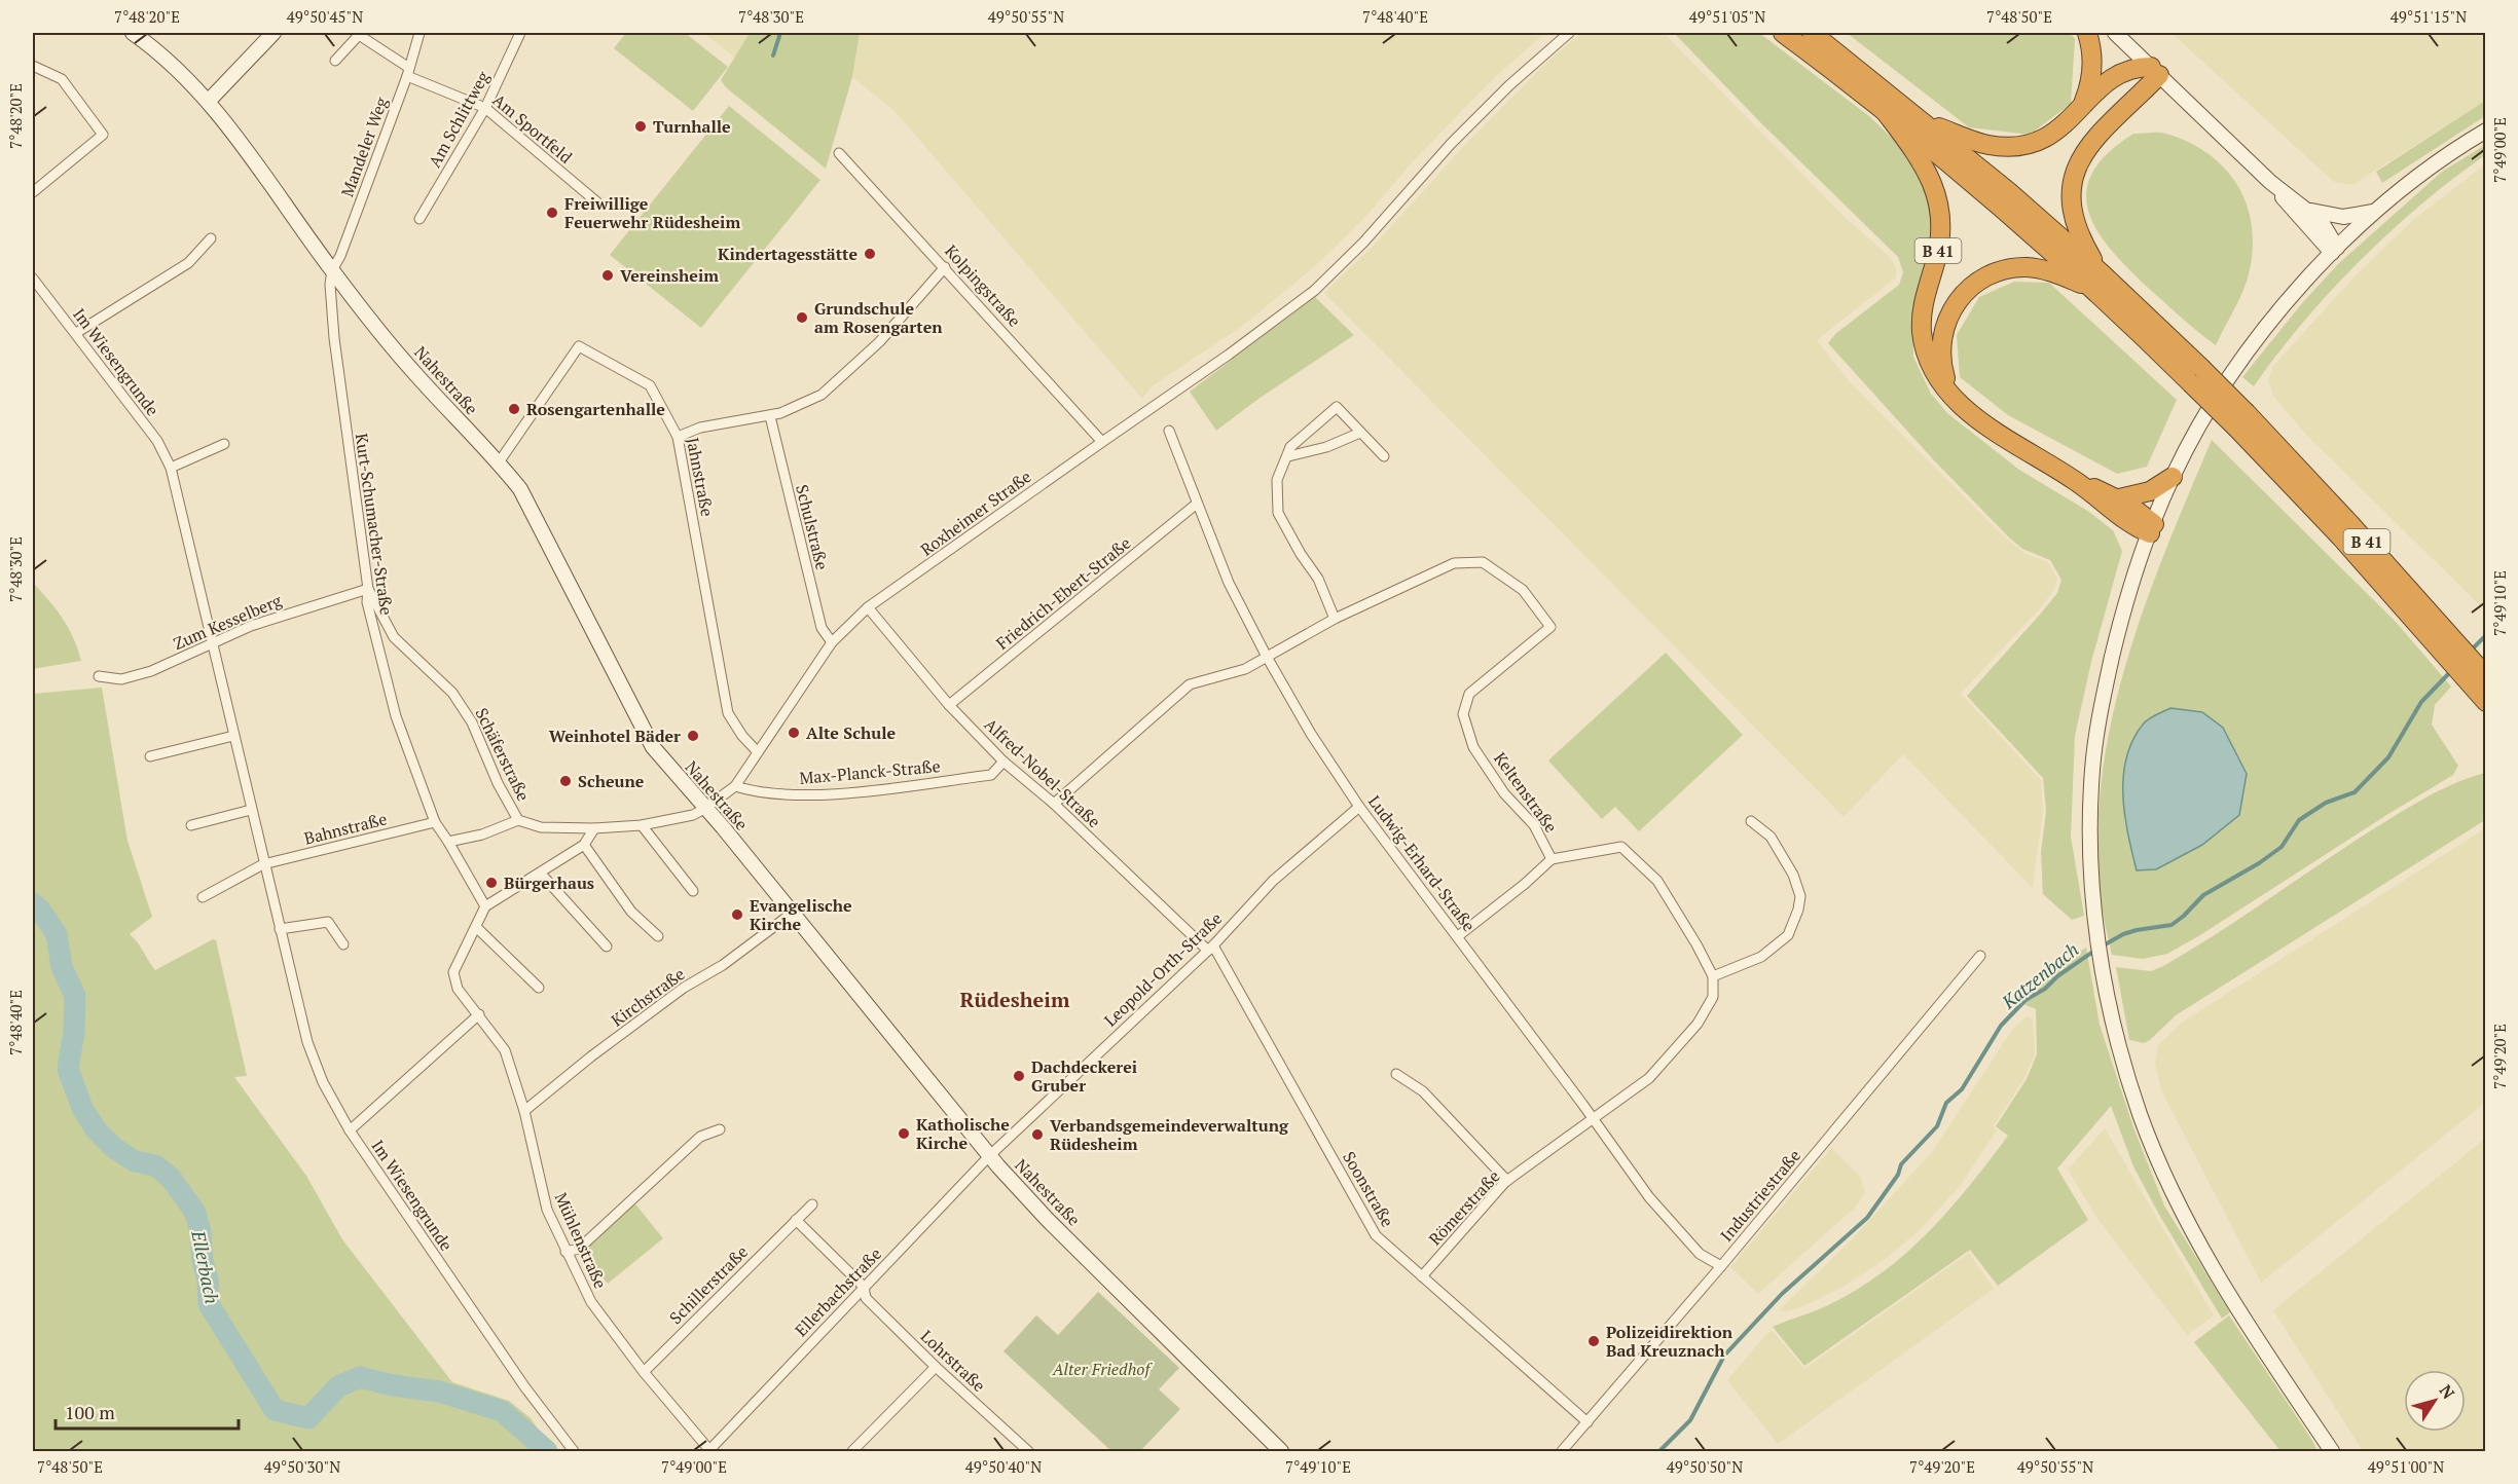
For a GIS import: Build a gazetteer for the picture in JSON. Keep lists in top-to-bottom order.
{
  "streets": {
    "highway": ["B 41"],
    "street": [
      "Am Schlittweg",
      "Am Sportfeld",
      "Mandeler Weg",
      "Kolpingstraße",
      "Im Wiesengrunde",
      "Nahestraße",
      "Jahnstraße",
      "Roxheimer Straße",
      "Kurt-Schumacher-Straße",
      "Schulstraße",
      "Friedrich-Ebert-Straße",
      "Zum Kesselberg",
      "Schäferstraße",
      "Max-Planck-Straße",
      "Alfred-Nobel-Straße",
      "Keltenstraße",
      "Bahnstraße",
      "Ludwig-Erhard-Straße",
      "Leopold-Orth-Straße",
      "Kirchstraße",
      "Soonstraße",
      "Industriestraße",
      "Römerstraße",
      "Mühlenstraße",
      "Schillerstraße",
      "Ellerbachstraße",
      "Lohrstraße"
    ]
  },
  "crossings": [
    ["Am Schlittweg", "Am Sportfeld"],
    ["Am Sportfeld", "Mandeler Weg"],
    ["Mandeler Weg", "Nahestraße"],
    ["Mandeler Weg", "Kurt-Schumacher-Straße"],
    ["Kolpingstraße", "Roxheimer Straße"],
    ["Im Wiesengrunde", "Zum Kesselberg"],
    ["Im Wiesengrunde", "Bahnstraße"],
    ["Nahestraße", "Jahnstraße"],
    ["Nahestraße", "Roxheimer Straße"],
    ["Nahestraße", "Kurt-Schumacher-Straße"],
    ["Nahestraße", "Schäferstraße"],
    ["Nahestraße", "Leopold-Orth-Straße"],
    ["Nahestraße", "Kirchstraße"],
    ["Nahestraße", "Ellerbachstraße"],
    ["Jahnstraße", "Roxheimer Straße"],
    ["Roxheimer Straße", "Schulstraße"],
    ["Roxheimer Straße", "Schäferstraße"],
    ["Roxheimer Straße", "Max-Planck-Straße"],
    ["Roxheimer Straße", "Alfred-Nobel-Straße"],
    ["Kurt-Schumacher-Straße", "Zum Kesselberg"],
    ["Kurt-Schumacher-Straße", "Schäferstraße"],
    ["Kurt-Schumacher-Straße", "Bahnstraße"],
    ["Kurt-Schumacher-Straße", "Mühlenstraße"],
    ["Friedrich-Ebert-Straße", "Alfred-Nobel-Straße"],
    ["Friedrich-Ebert-Straße", "Ludwig-Erhard-Straße"],
    ["Zum Kesselberg", "Schäferstraße"],
    ["Max-Planck-Straße", "Alfred-Nobel-Straße"],
    ["Alfred-Nobel-Straße", "Keltenstraße"],
    ["Alfred-Nobel-Straße", "Leopold-Orth-Straße"],
    ["Alfred-Nobel-Straße", "Soonstraße"],
    ["Keltenstraße", "Ludwig-Erhard-Straße"],
    ["Ludwig-Erhard-Straße", "Leopold-Orth-Straße"],
    ["Ludwig-Erhard-Straße", "Industriestraße"],
    ["Ludwig-Erhard-Straße", "Römerstraße"],
    ["Leopold-Orth-Straße", "Soonstraße"],
    ["Leopold-Orth-Straße", "Ellerbachstraße"],
    ["Kirchstraße", "Mühlenstraße"],
    ["Soonstraße", "Industriestraße"],
    ["Soonstraße", "Römerstraße"],
    ["Mühlenstraße", "Schillerstraße"],
    ["Mühlenstraße", "Ellerbachstraße"],
    ["Ellerbachstraße", "Lohrstraße"]
  ],
  "districts": ["Rüdesheim"],
  "water": ["Katzenbach", "Ellerbach"],
  "parks": ["Alter Friedhof"],
  "places": [
    "Turnhalle",
    "Freiwillige Feuerwehr Rüdesheim",
    "Kindertagesstätte",
    "Vereinsheim",
    "Grundschule am Rosengarten",
    "Rosengartenhalle",
    "Alte Schule",
    "Weinhotel Bäder",
    "Scheune",
    "Bürgerhaus",
    "Evangelische Kirche",
    "Dachdeckerei Gruber",
    "Katholische Kirche",
    "Verbandsgemeindeverwaltung Rüdesheim",
    "Polizeidirektion Bad Kreuznach"
  ],
  "scale_bar": "100 m",
  "north": "top right",
  "coordinates": [
    "7°48'20\"E",
    "49°50'45\"N",
    "7°48'30\"E",
    "49°50'55\"N",
    "7°48'40\"E",
    "49°51'05\"N",
    "7°48'50\"E",
    "49°51'15\"N",
    "7°49'00\"E",
    "7°49'10\"E",
    "7°49'20\"E",
    "49°50'30\"N",
    "49°50'40\"N",
    "49°50'50\"N",
    "49°51'00\"N"
  ]
}
